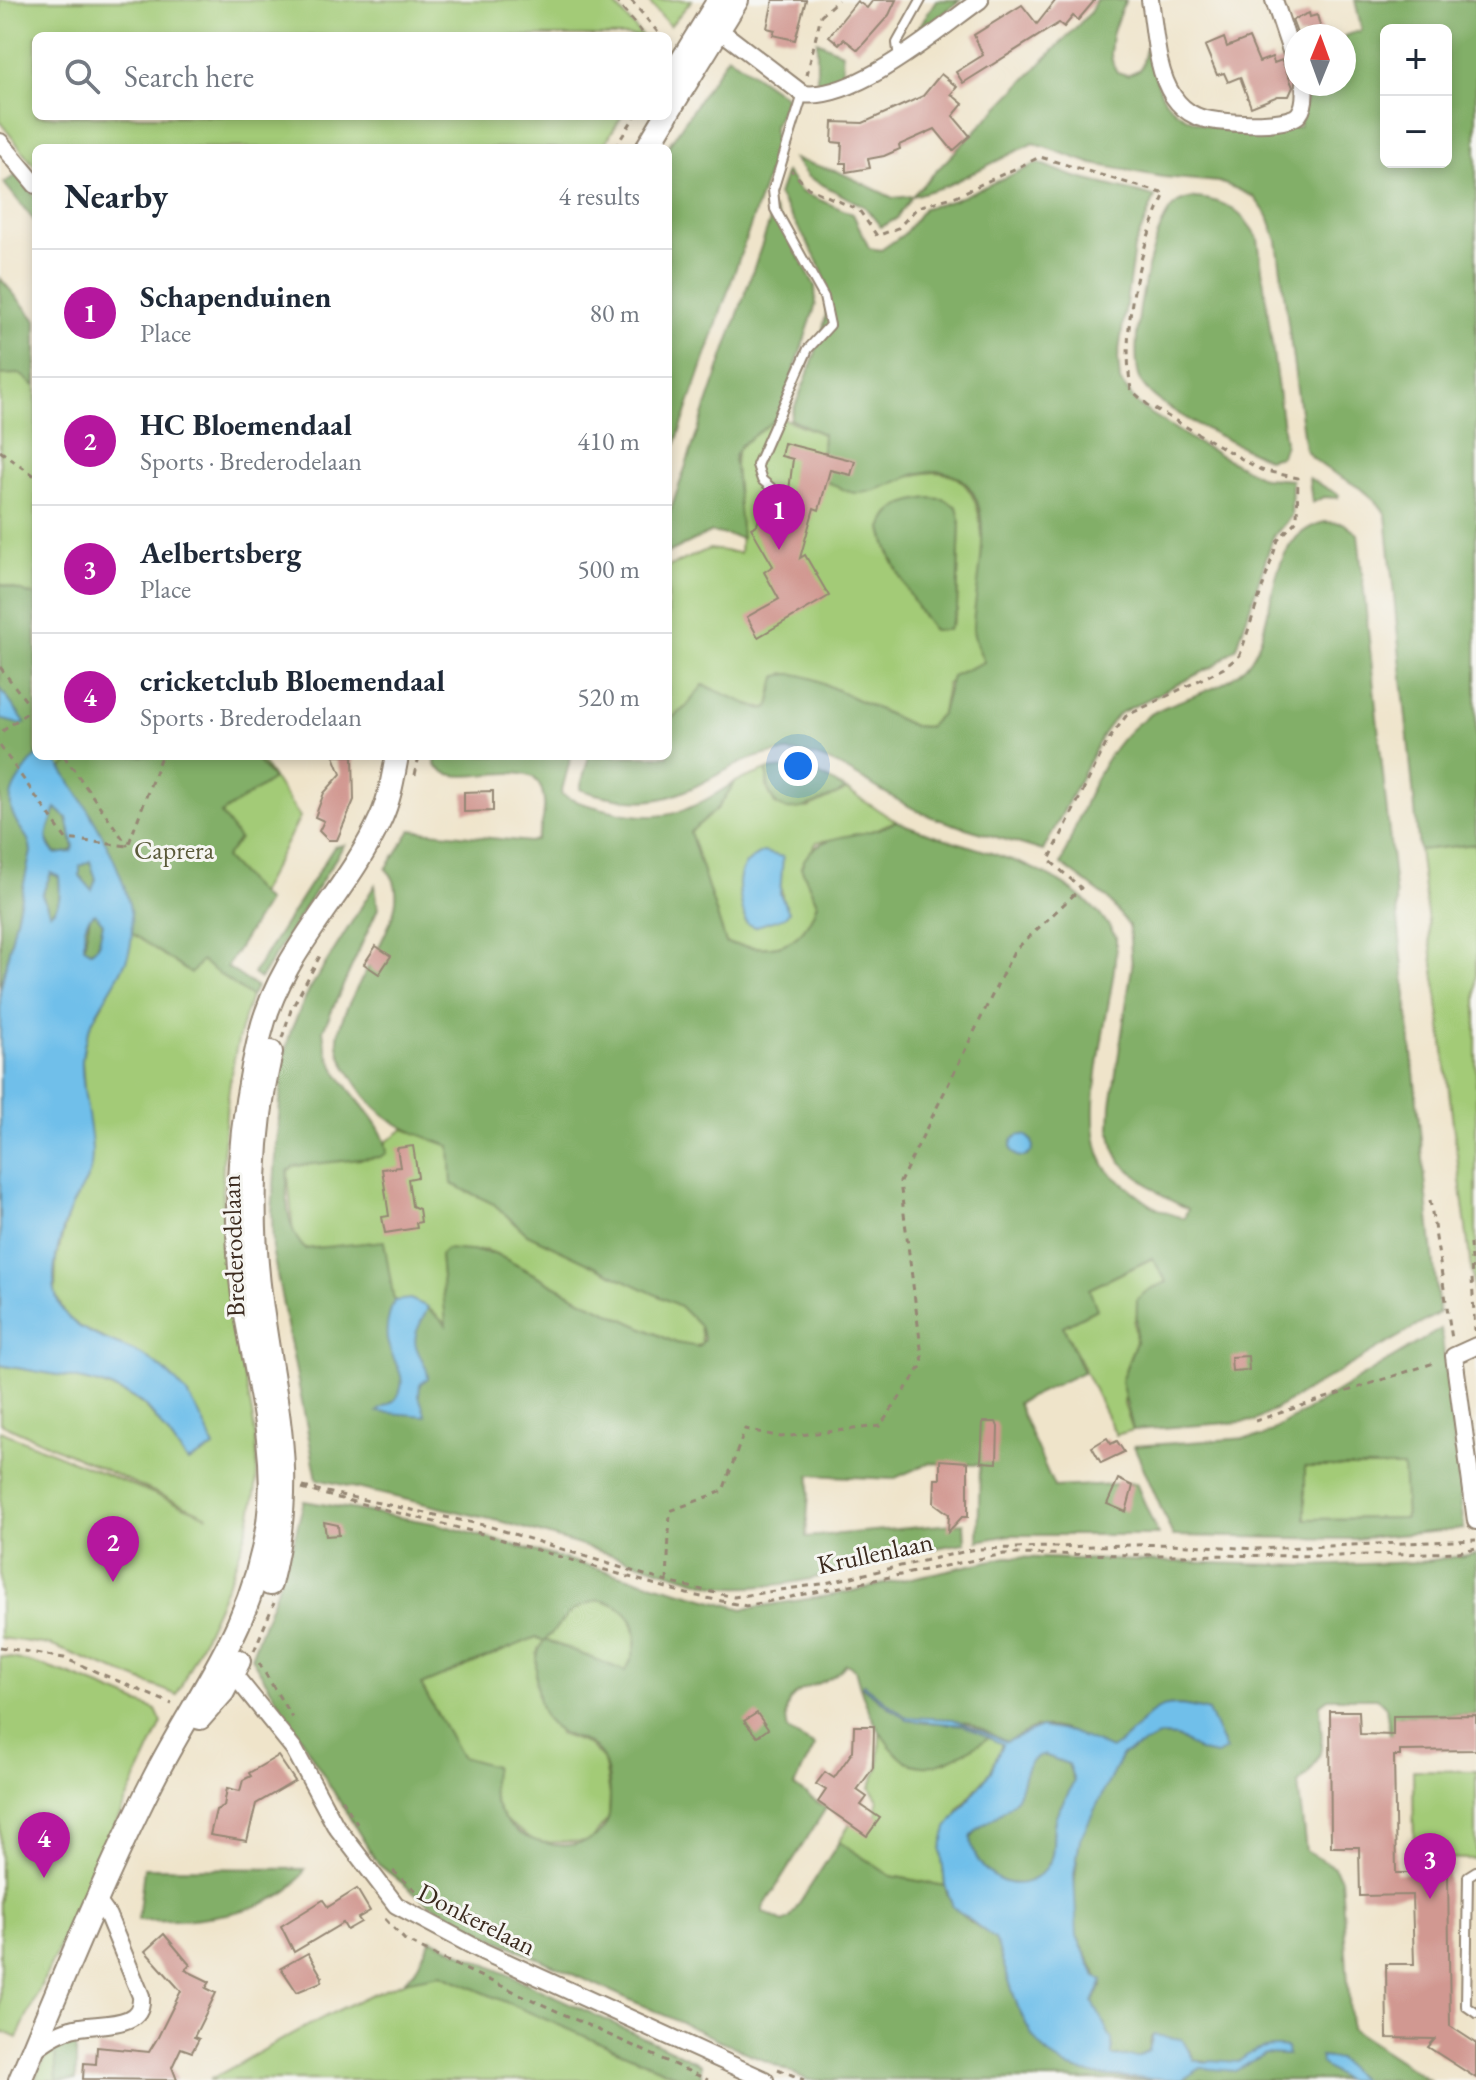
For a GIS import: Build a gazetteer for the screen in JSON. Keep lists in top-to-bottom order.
{
  "streets": {
    "street": ["Brederodelaan", "Donkerelaan"],
    "path": ["Krullenlaan"]
  },
  "crossings": [
    ["Brederodelaan", "Krullenlaan"],
    ["Brederodelaan", "Donkerelaan"]
  ],
  "parks": ["Caprera"],
  "north": "top",
  "page": {
    "map_buttons": ["+", "−"],
    "search": "Search here",
    "heading": ["Nearby", "4 results"],
    "list": [
      {
        "mark": "1",
        "name": "Schapenduinen",
        "note": "Place",
        "value": "80 m"
      },
      {
        "mark": "2",
        "name": "HC Bloemendaal",
        "note": "Sports · Brederodelaan",
        "value": "410 m"
      },
      {
        "mark": "3",
        "name": "Aelbertsberg",
        "note": "Place",
        "value": "500 m"
      },
      {
        "mark": "4",
        "name": "cricketclub Bloemendaal",
        "note": "Sports · Brederodelaan",
        "value": "520 m"
      }
    ],
    "pins": [
      "1",
      "2",
      "4",
      "3"
    ]
  }
}
